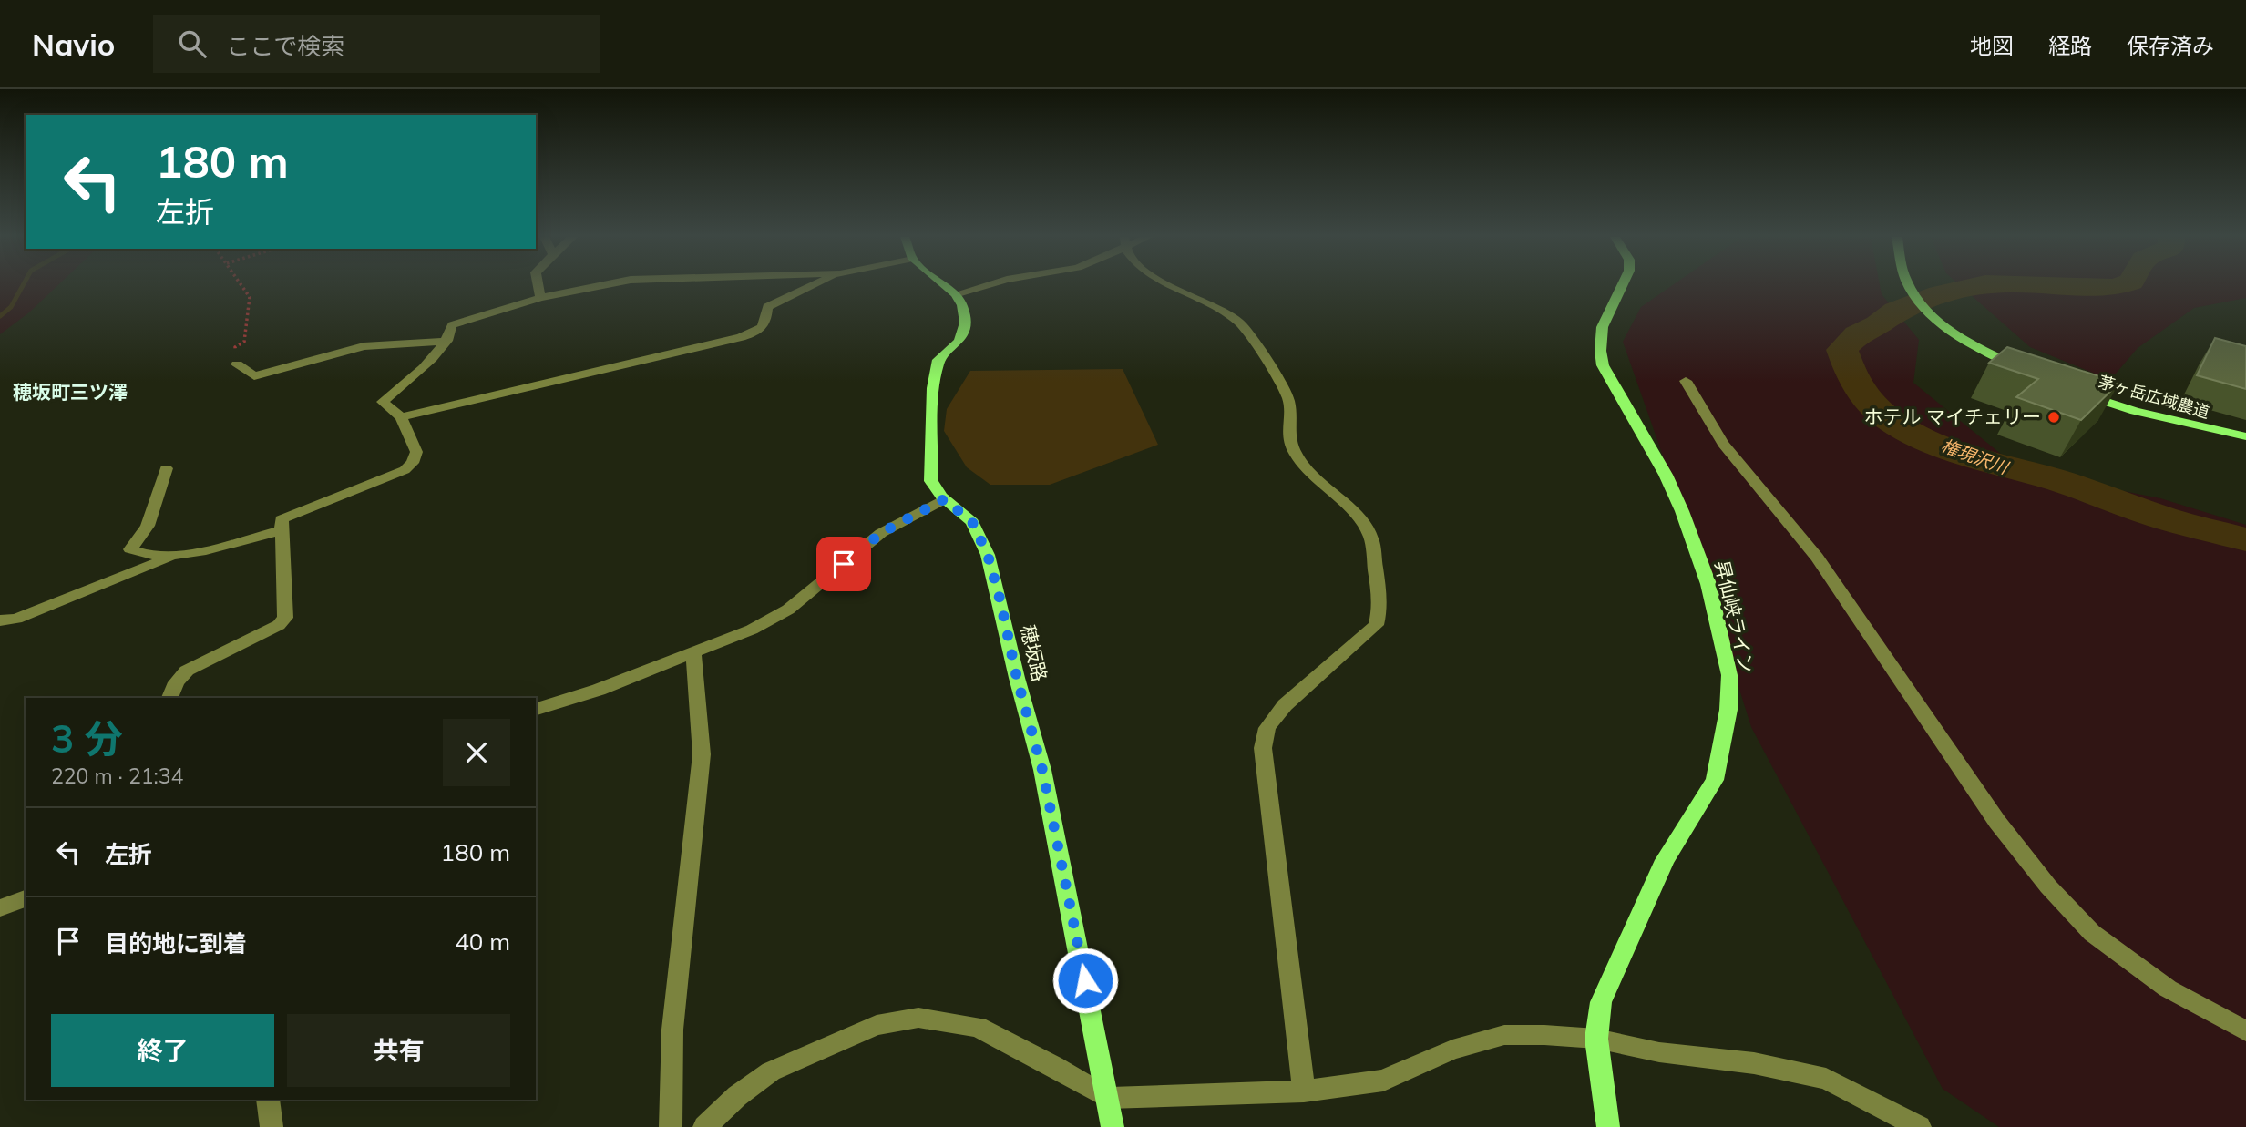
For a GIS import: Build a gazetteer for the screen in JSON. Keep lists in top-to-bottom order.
{
  "streets": {
    "main road": ["茅ヶ岳広域農道", "昇仙峡ライン", "穂坂路"]
  },
  "districts": ["穂坂町三ツ澤"],
  "water": ["権現沢川"],
  "places": ["ホテル マイチェリー"],
  "page": {
    "header": "Navio",
    "search": "ここで検索",
    "nav": ["地図", "経路", "保存済み"],
    "turn": ["180 m", "左折"],
    "heading": ["3 分", "220 m · 21:34"],
    "list": [
      {
        "name": "左折",
        "value": "180 m"
      },
      {
        "name": "目的地に到着",
        "value": "40 m"
      }
    ],
    "buttons": ["終了", "共有"]
  }
}
